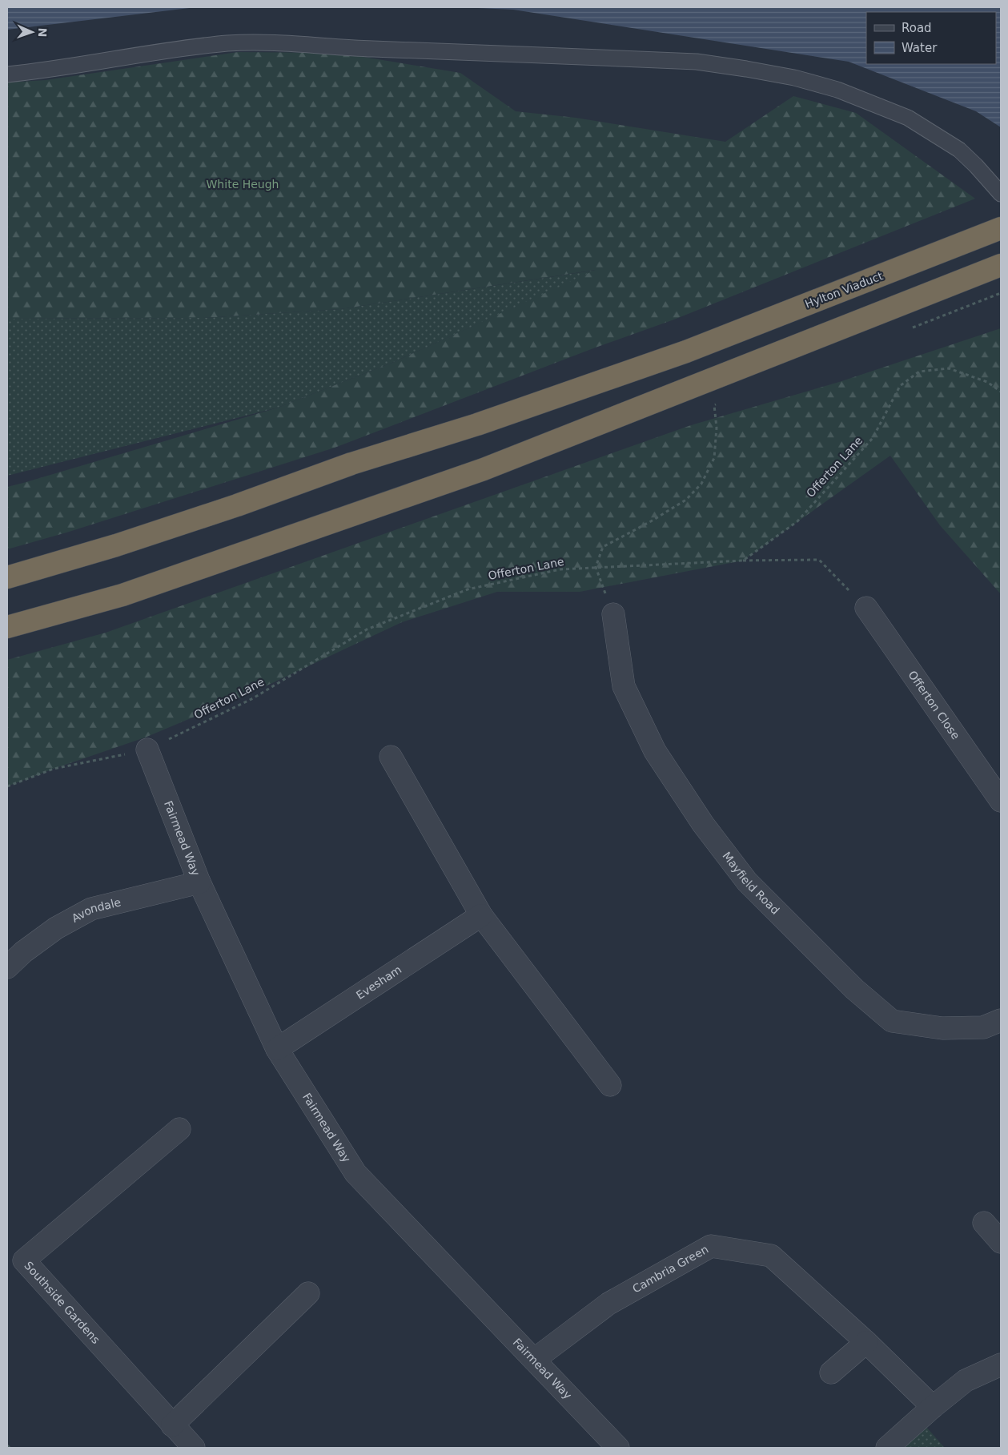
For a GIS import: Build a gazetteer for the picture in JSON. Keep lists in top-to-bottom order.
{
  "streets": {
    "highway": ["Hylton Viaduct"],
    "street": [
      "Offerton Close",
      "Fairmead Way",
      "Mayfield Road",
      "Avondale",
      "Evesham",
      "Cambria Green",
      "Southside Gardens"
    ],
    "path": ["Offerton Lane"]
  },
  "crossings": [
    ["Offerton Lane", "Fairmead Way"],
    ["Fairmead Way", "Avondale"],
    ["Fairmead Way", "Evesham"],
    ["Fairmead Way", "Cambria Green"]
  ],
  "parks": ["White Heugh"],
  "legend": ["Road", "Water"],
  "north": "right"
}
